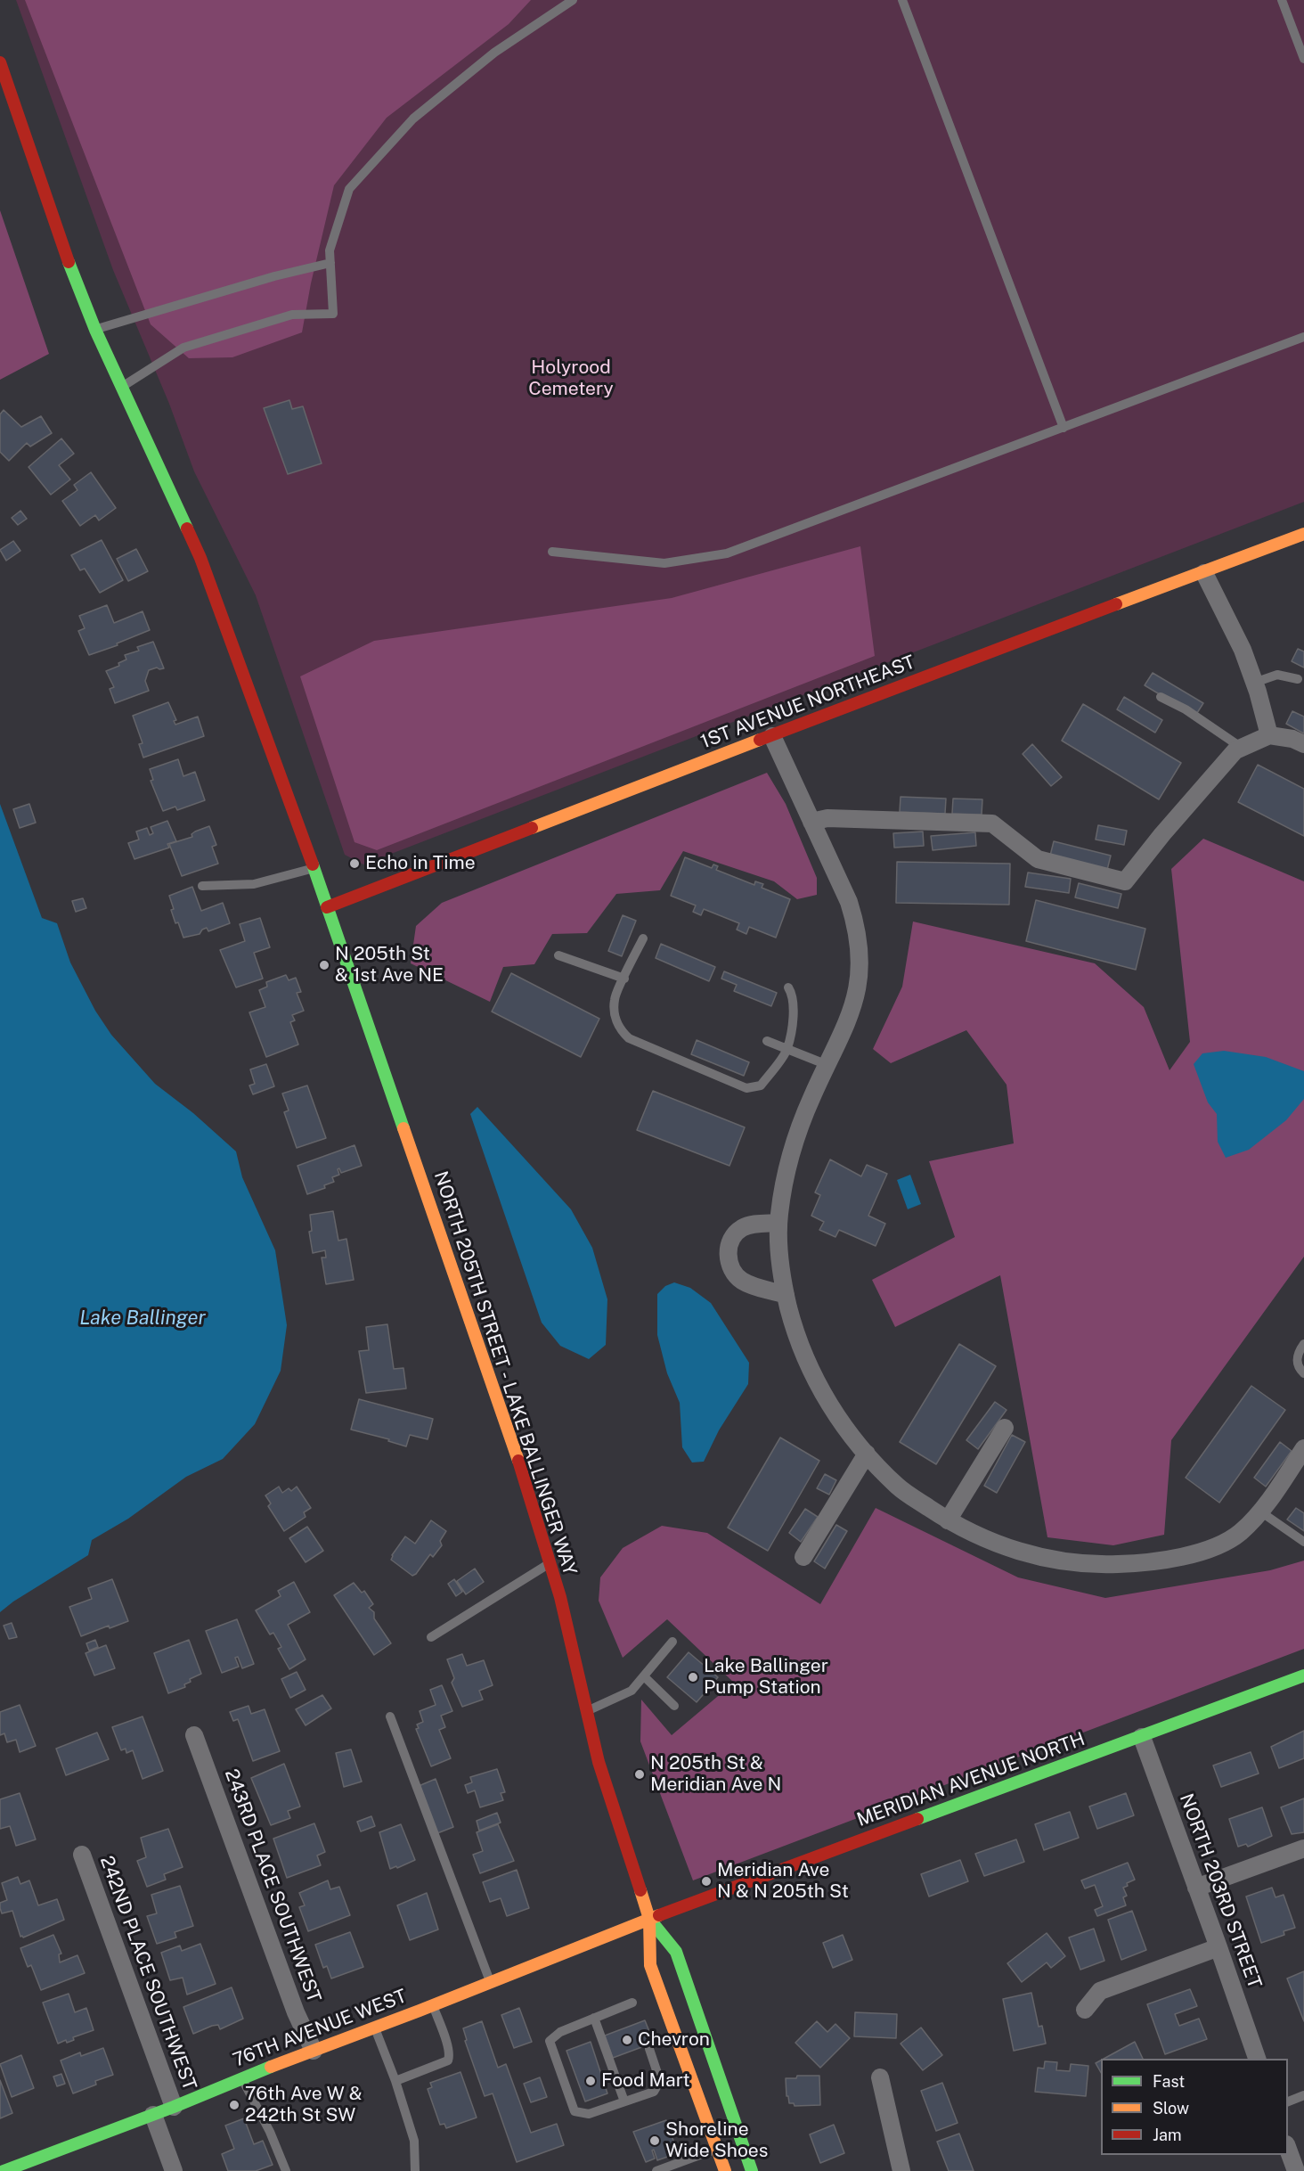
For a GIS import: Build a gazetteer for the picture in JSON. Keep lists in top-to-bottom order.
{
  "streets": {
    "main road": [
      "1ST AVENUE NORTHEAST",
      "NORTH 205TH STREET - LAKE BALLINGER WAY",
      "MERIDIAN AVENUE NORTH",
      "76TH AVENUE WEST"
    ],
    "street": ["243RD PLACE SOUTHWEST", "NORTH 203RD STREET", "242ND PLACE SOUTHWEST"]
  },
  "crossings": [
    ["1ST AVENUE NORTHEAST", "NORTH 205TH STREET - LAKE BALLINGER WAY"],
    ["NORTH 205TH STREET - LAKE BALLINGER WAY", "MERIDIAN AVENUE NORTH"],
    ["NORTH 205TH STREET - LAKE BALLINGER WAY", "76TH AVENUE WEST"],
    ["MERIDIAN AVENUE NORTH", "NORTH 203RD STREET"],
    ["MERIDIAN AVENUE NORTH", "76TH AVENUE WEST"],
    ["243RD PLACE SOUTHWEST", "76TH AVENUE WEST"],
    ["242ND PLACE SOUTHWEST", "76TH AVENUE WEST"]
  ],
  "water": ["Lake Ballinger"],
  "parks": ["Holyrood Cemetery"],
  "places": [
    "Echo in Time",
    "N 205th St & 1st Ave NE",
    "Lake Ballinger Pump Station",
    "N 205th St & Meridian Ave N",
    "Meridian Ave N & N 205th St",
    "Chevron",
    "Food Mart",
    "76th Ave W & 242th St SW",
    "Shoreline Wide Shoes"
  ],
  "legend": ["Fast", "Slow", "Jam"]
}
